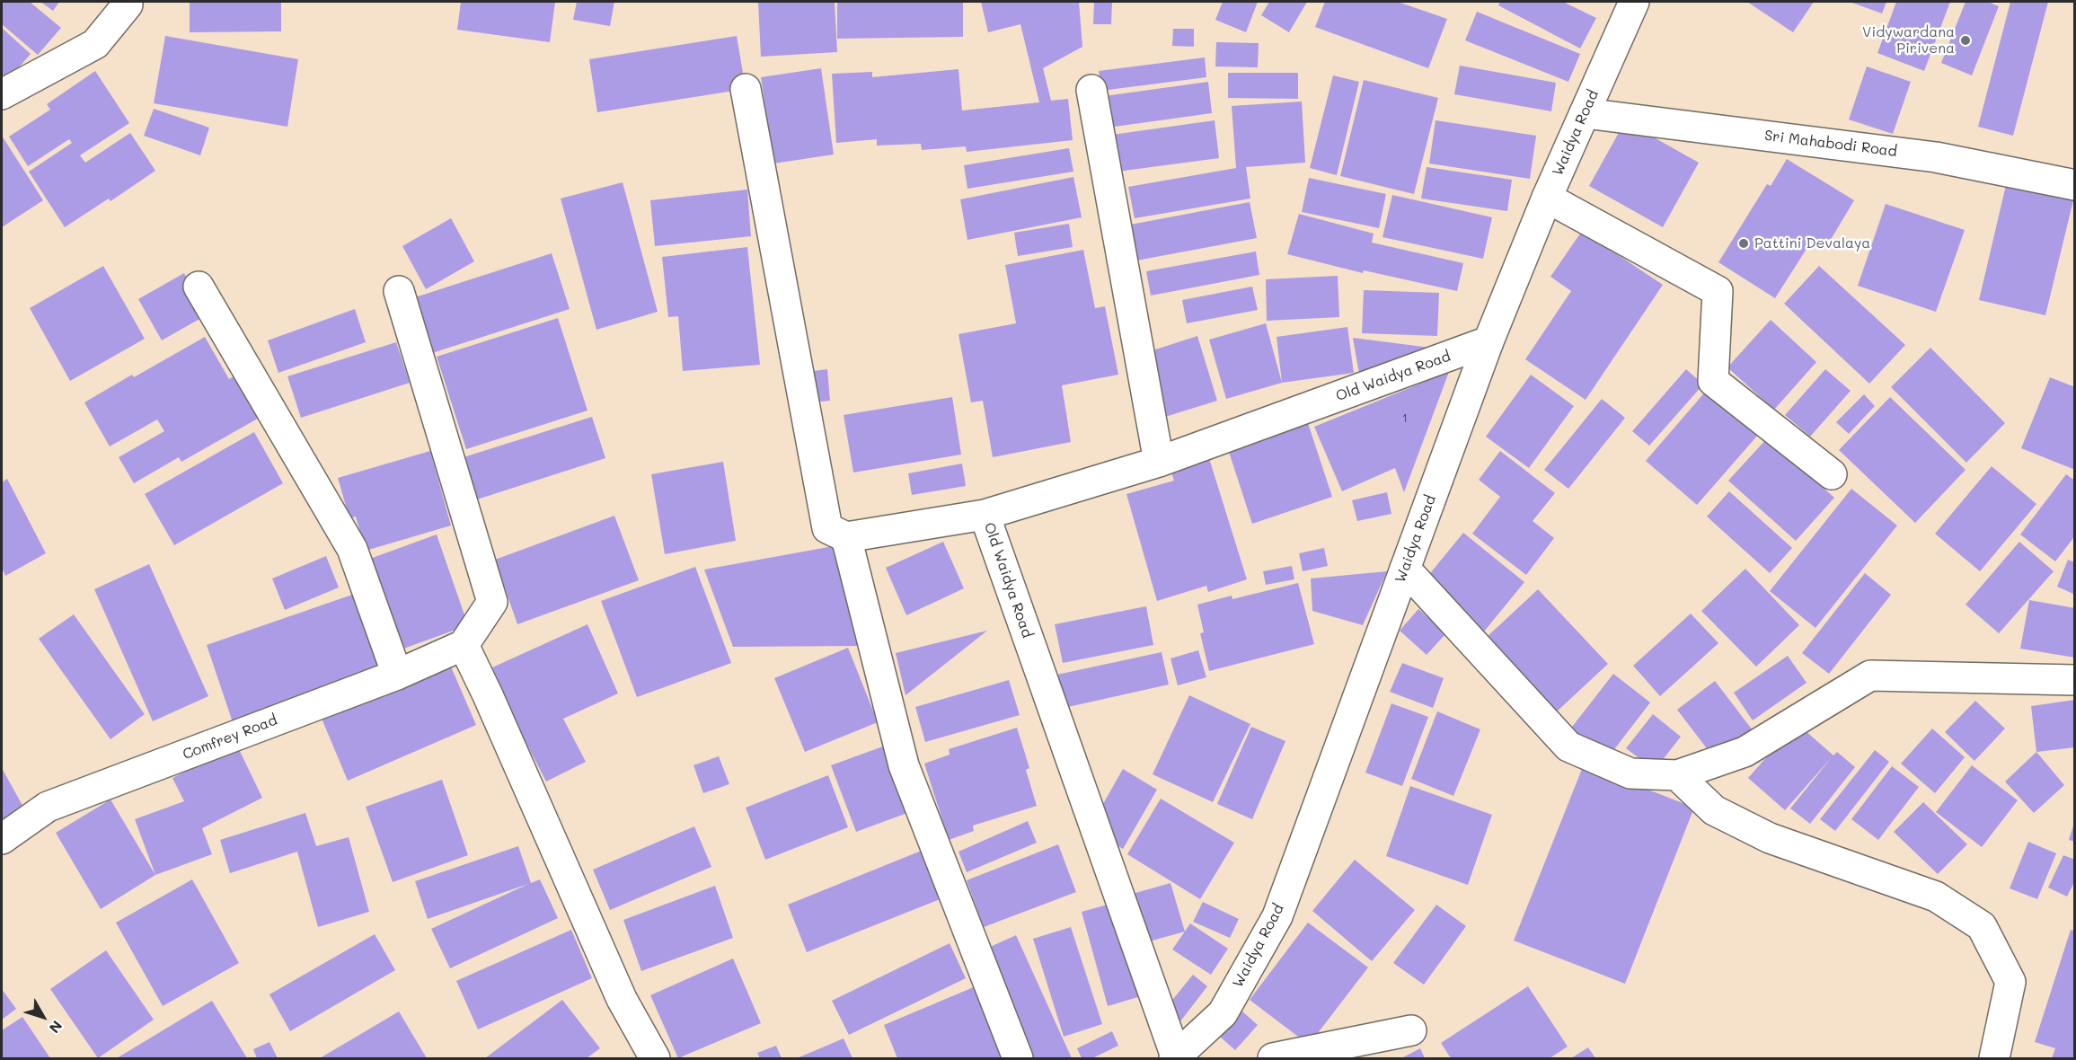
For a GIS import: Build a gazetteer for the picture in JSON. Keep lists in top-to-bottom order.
{
  "streets": {
    "street": [
      "Waidya Road",
      "Sri Mahabodi Road",
      "Old Waidya Road",
      "Comfrey Road"
    ]
  },
  "crossings": [
    ["Waidya Road", "Sri Mahabodi Road"],
    ["Waidya Road", "Old Waidya Road"]
  ],
  "places": ["Vidywardana Pirivena", "Pattini Devalaya"],
  "house_numbers": ["1"],
  "north": "bottom right"
}
